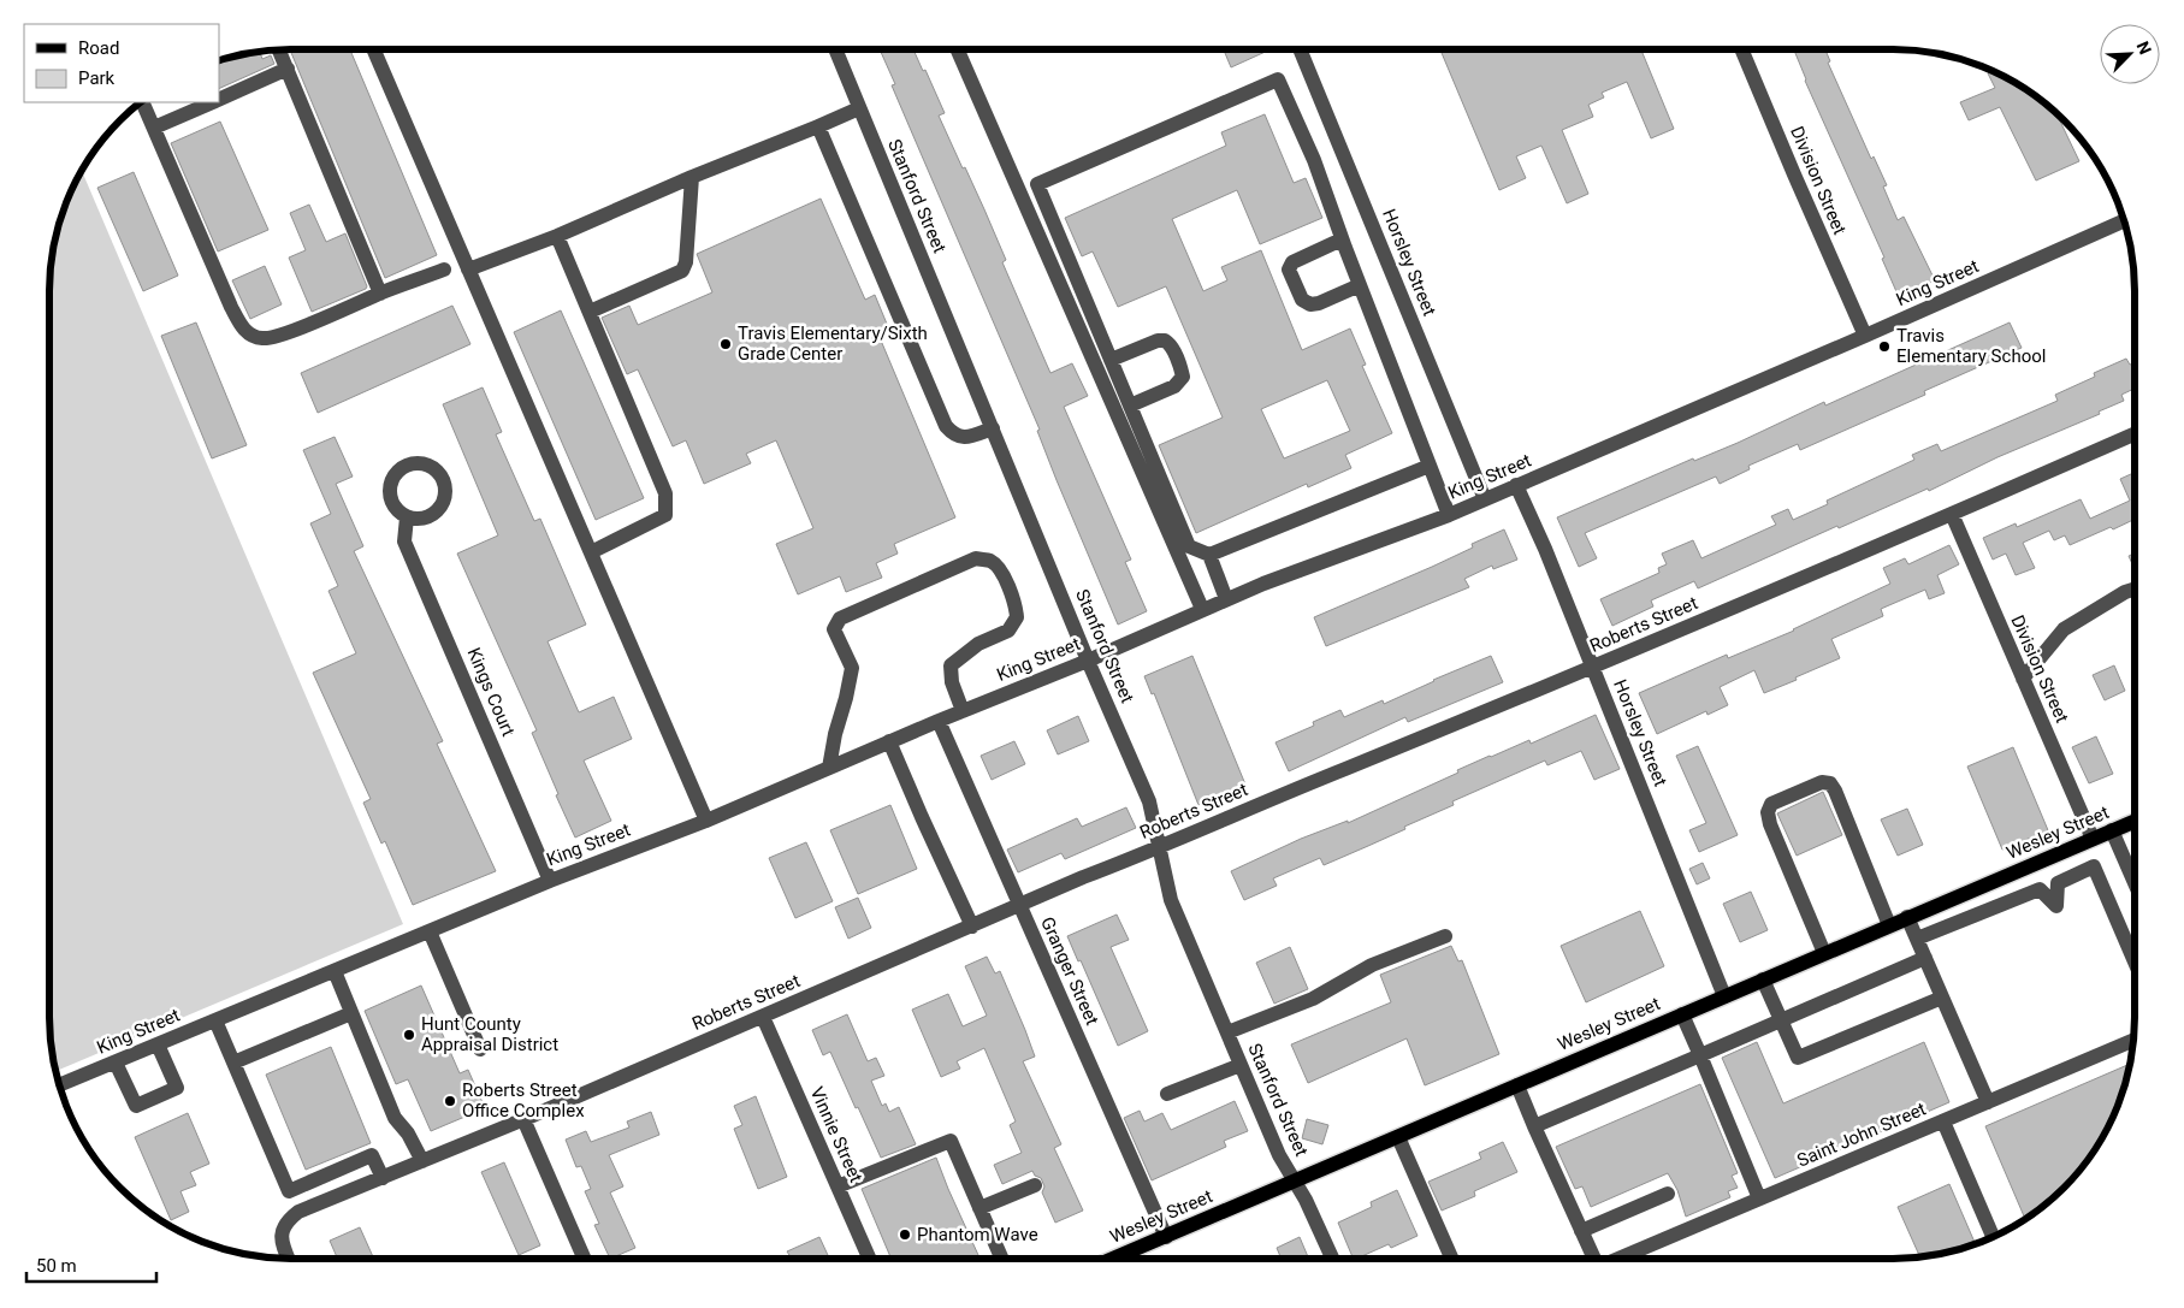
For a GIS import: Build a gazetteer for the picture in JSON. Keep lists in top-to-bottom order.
{
  "streets": {
    "main road": ["Wesley Street"],
    "street": [
      "Division Street",
      "Stanford Street",
      "Horsley Street",
      "King Street",
      "Roberts Street",
      "Kings Court",
      "Granger Street",
      "Vinnie Street",
      "Saint John Street"
    ]
  },
  "crossings": [
    ["Division Street", "King Street"],
    ["Division Street", "Roberts Street"],
    ["Division Street", "Wesley Street"],
    ["Stanford Street", "King Street"],
    ["Stanford Street", "Roberts Street"],
    ["Stanford Street", "Wesley Street"],
    ["Horsley Street", "King Street"],
    ["Horsley Street", "Roberts Street"],
    ["Horsley Street", "Wesley Street"],
    ["King Street", "Kings Court"],
    ["King Street", "Granger Street"],
    ["Roberts Street", "Granger Street"],
    ["Roberts Street", "Vinnie Street"],
    ["Wesley Street", "Granger Street"]
  ],
  "places": [
    "Travis Elementary/Sixth Grade Center",
    "Travis Elementary School",
    "Hunt County Appraisal District",
    "Roberts Street Office Complex",
    "Phantom Wave"
  ],
  "legend": ["Road", "Park"],
  "scale_bar": "50 m",
  "north": "top right"
}
